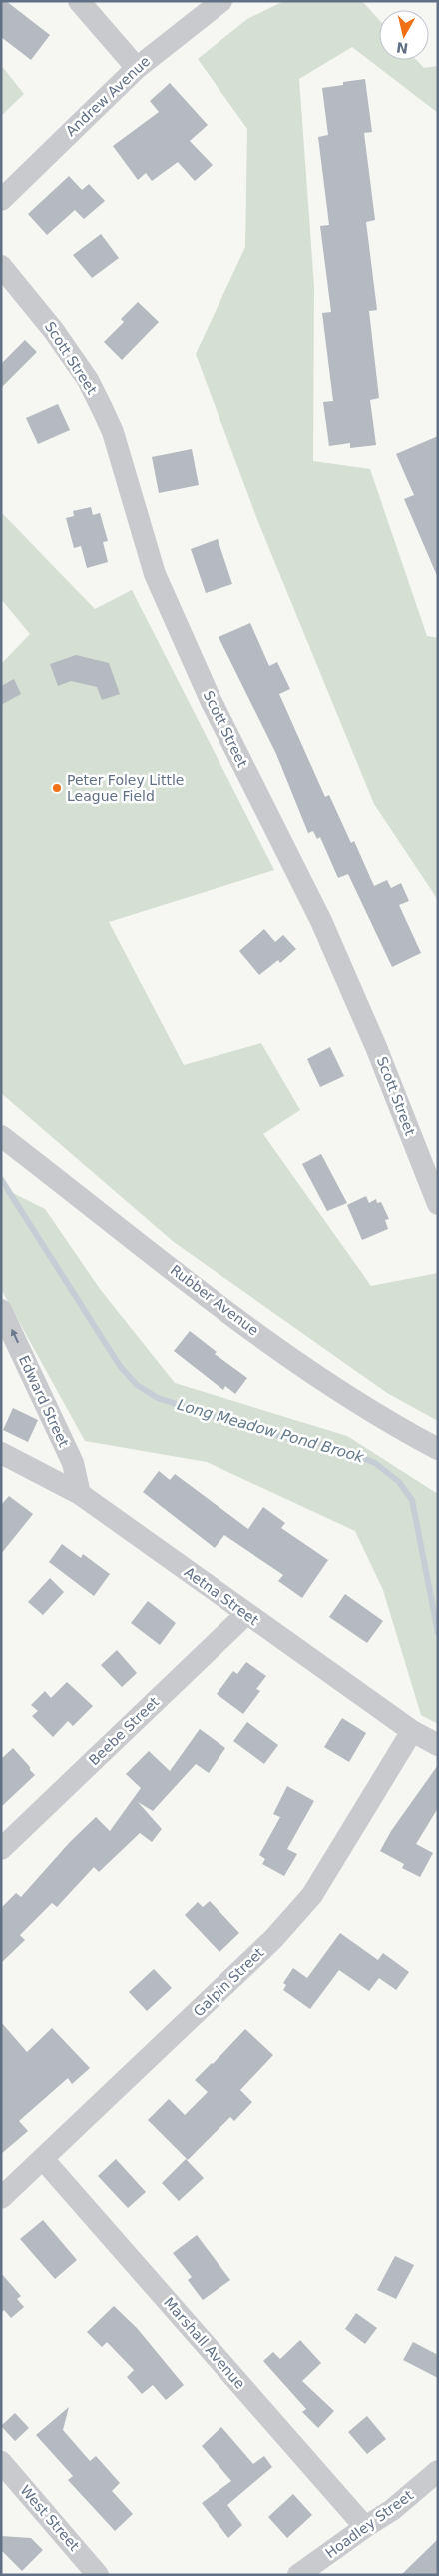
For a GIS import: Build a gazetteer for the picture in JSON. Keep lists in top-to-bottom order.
{
  "streets": {
    "street": [
      "Andrew Avenue",
      "Scott Street",
      "Rubber Avenue",
      "Edward Street",
      "Aetna Street",
      "Beebe Street",
      "Galpin Street",
      "Marshall Avenue",
      "West Street",
      "Hoadley Street"
    ]
  },
  "crossings": [
    ["Edward Street", "Aetna Street"],
    ["Aetna Street", "Beebe Street"],
    ["Aetna Street", "Galpin Street"],
    ["Galpin Street", "Marshall Avenue"],
    ["Marshall Avenue", "Hoadley Street"]
  ],
  "one_way": ["Edward Street"],
  "water": ["Long Meadow Pond Brook"],
  "places": ["Peter Foley Little League Field"],
  "north": "bottom"
}
